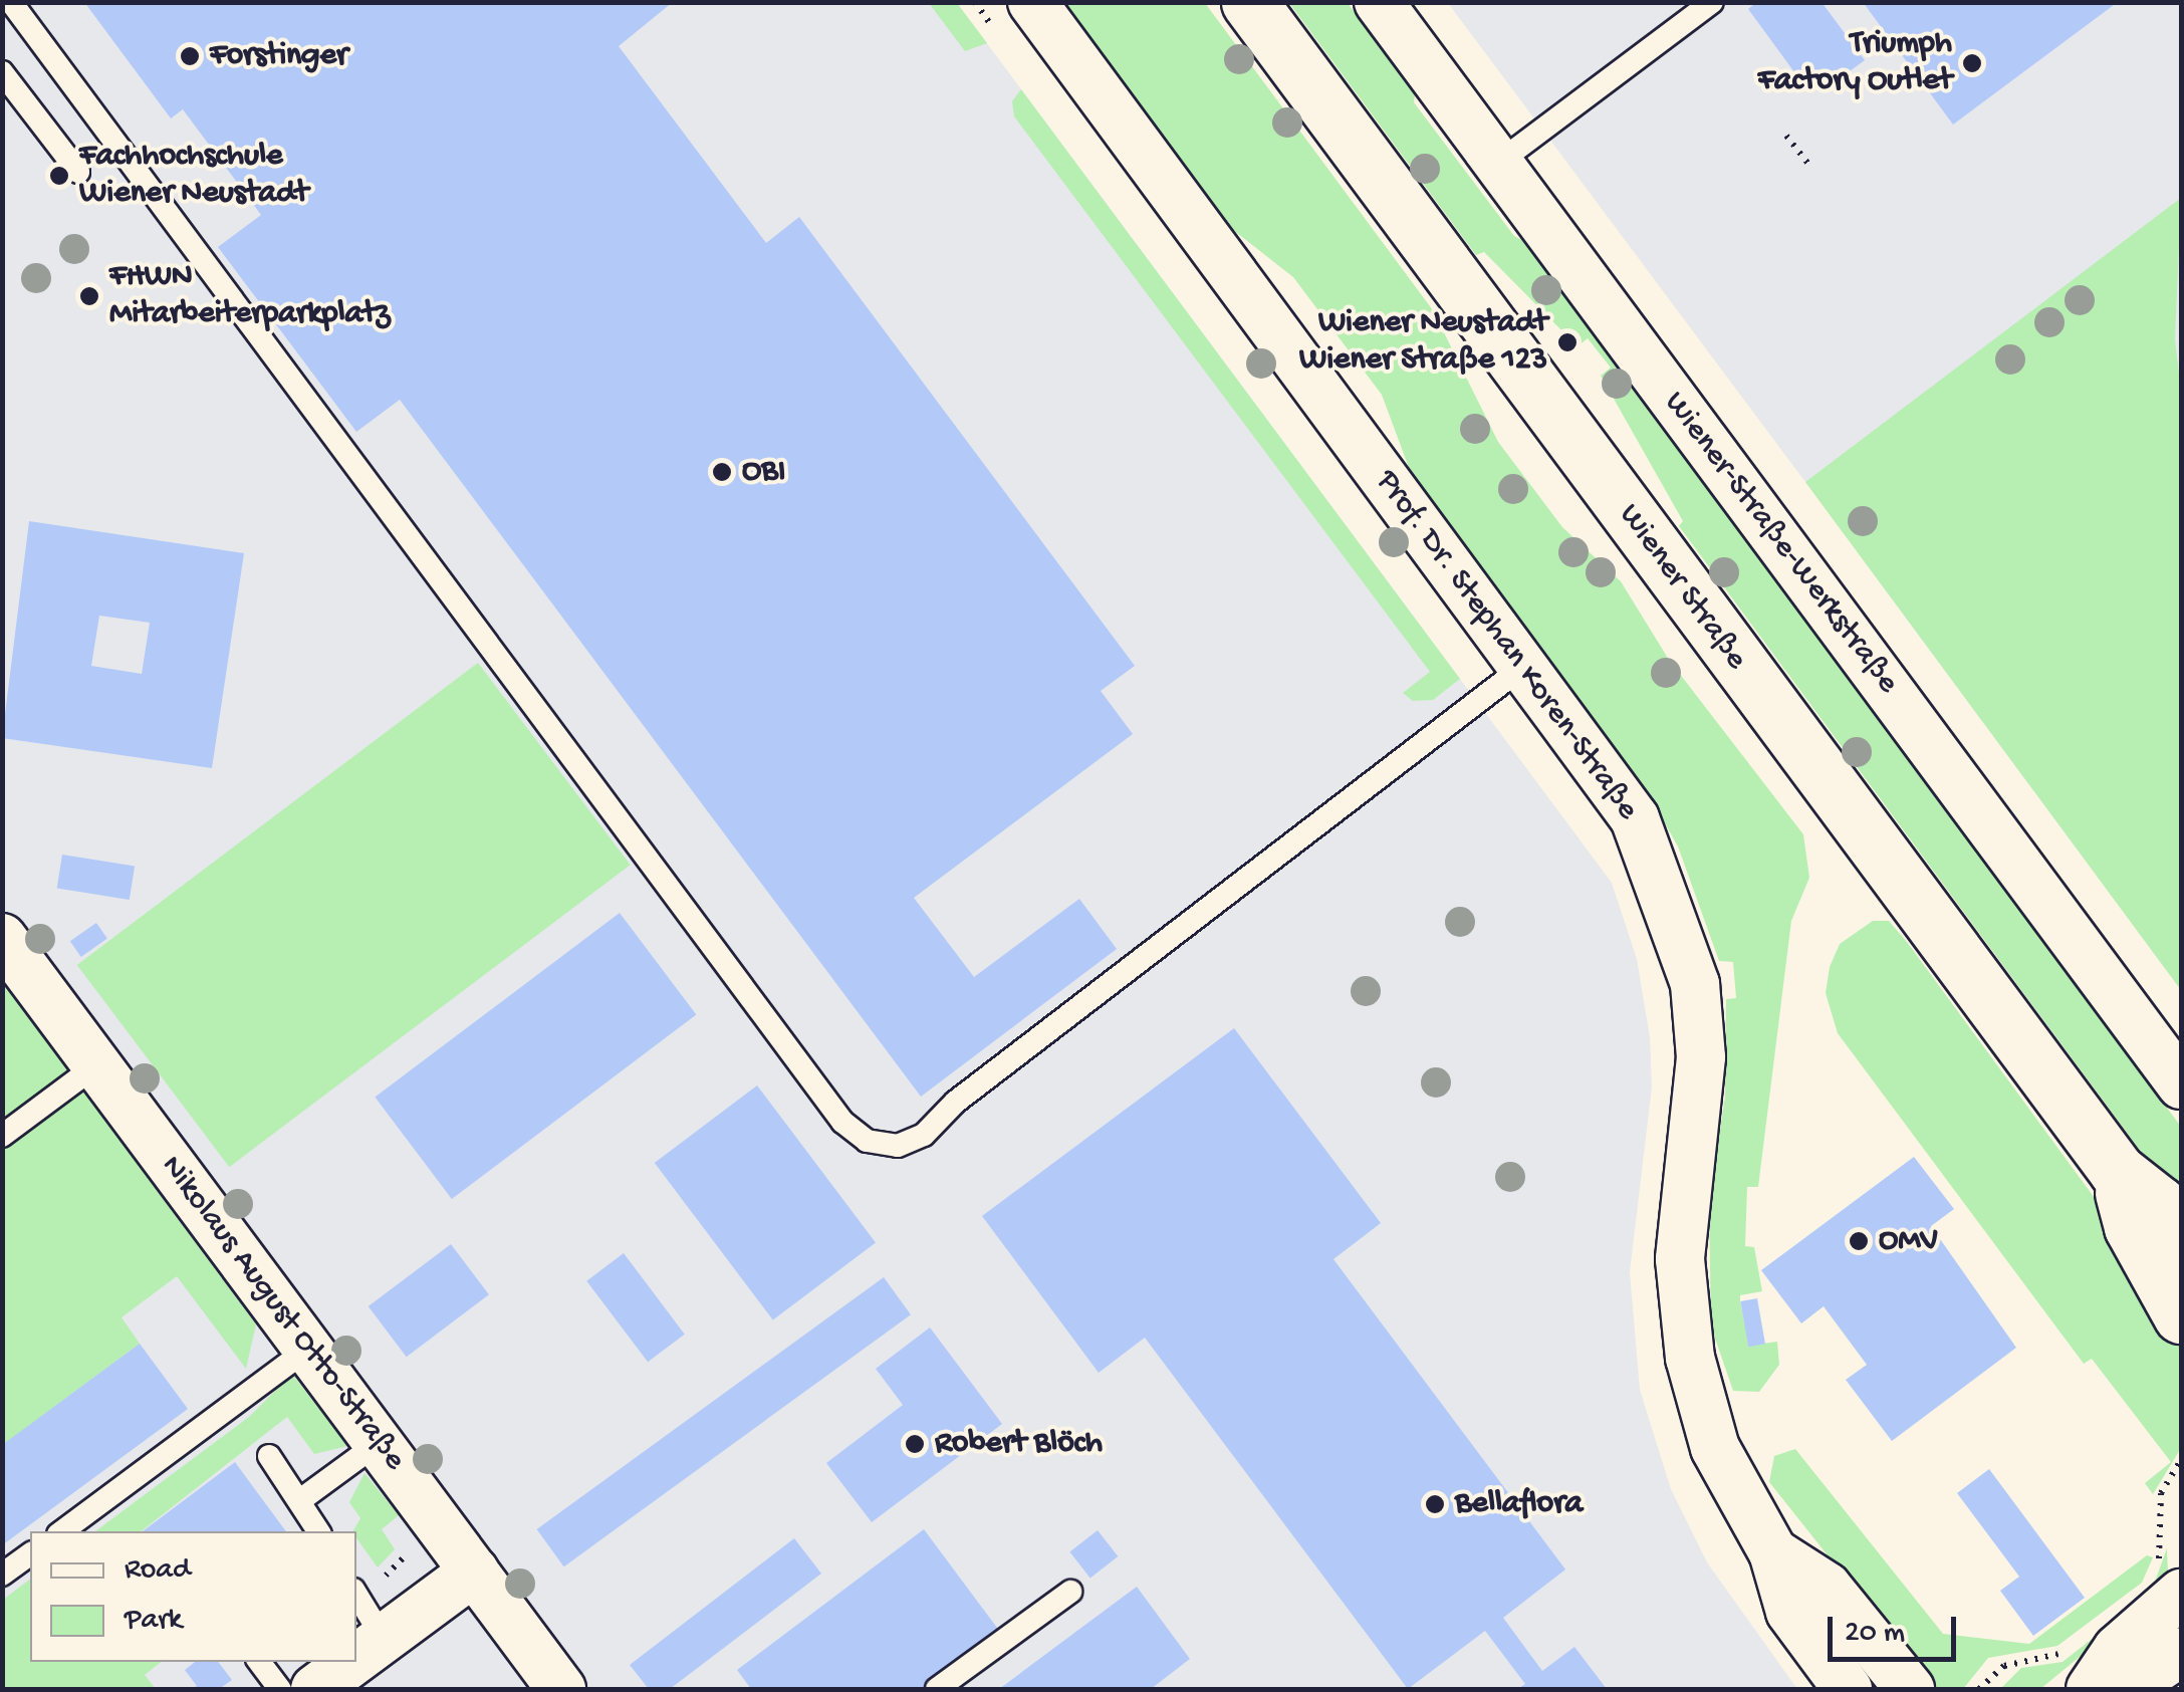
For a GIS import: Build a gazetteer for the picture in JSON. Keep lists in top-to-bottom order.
{
  "streets": {
    "main road": ["Wiener Straße"],
    "street": ["Wiener-Straße-Werkstraße", "Prof. Dr. Stephan Koren-Straße", "Nikolaus August Otto-Straße"]
  },
  "places": [
    "Forstinger",
    "Triumph Factory Outlet",
    "Fachhochschule Wiener Neustadt",
    "FHWN Mitarbeiterparkplatz",
    "Wiener Neustadt Wiener Straße 123",
    "OBI",
    "OMV",
    "Robert Blöch",
    "Bellaflora"
  ],
  "legend": ["Road", "Park"],
  "scale_bar": "20 m"
}
